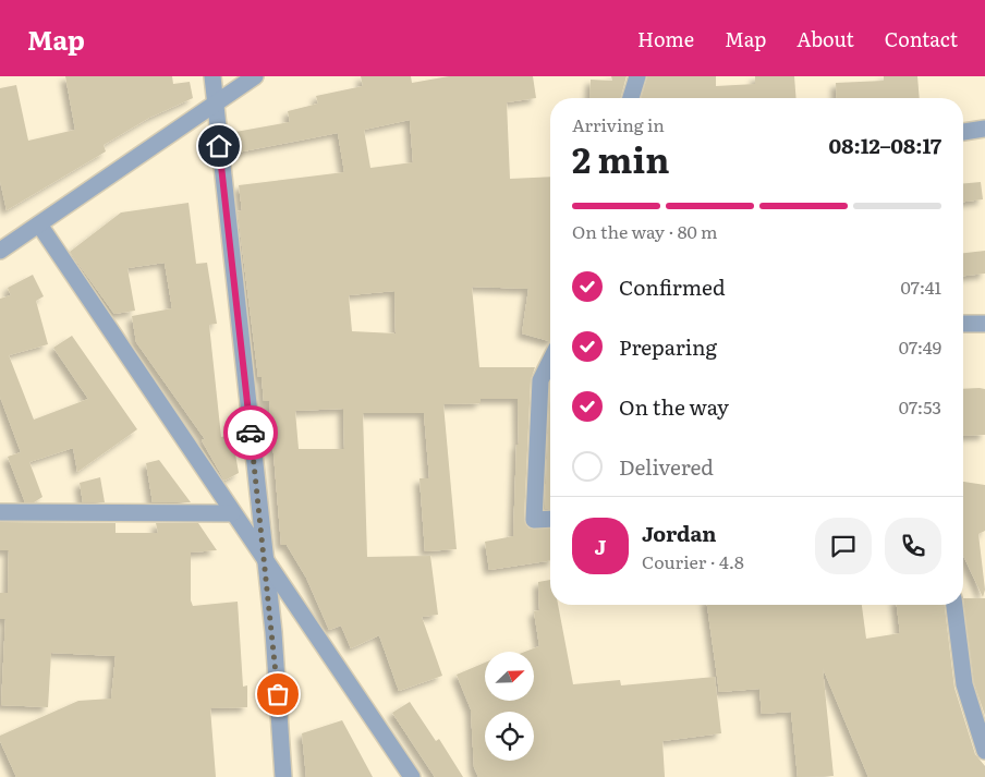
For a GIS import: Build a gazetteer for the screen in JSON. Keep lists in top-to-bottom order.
{
  "north": "top right",
  "page": {
    "header": "Map",
    "nav": [
      "Home",
      "Map",
      "About",
      "Contact"
    ],
    "heading": ["2 min", "Arriving in", "08:12–08:17"],
    "panel": ["Jordan", "Courier · 4.8"],
    "bar": "On the way · 80 m",
    "list": [
      ["Confirmed", "07:41"],
      ["Preparing", "07:49"],
      ["On the way", "07:53"],
      "Delivered"
    ],
    "round": "J"
  }
}
